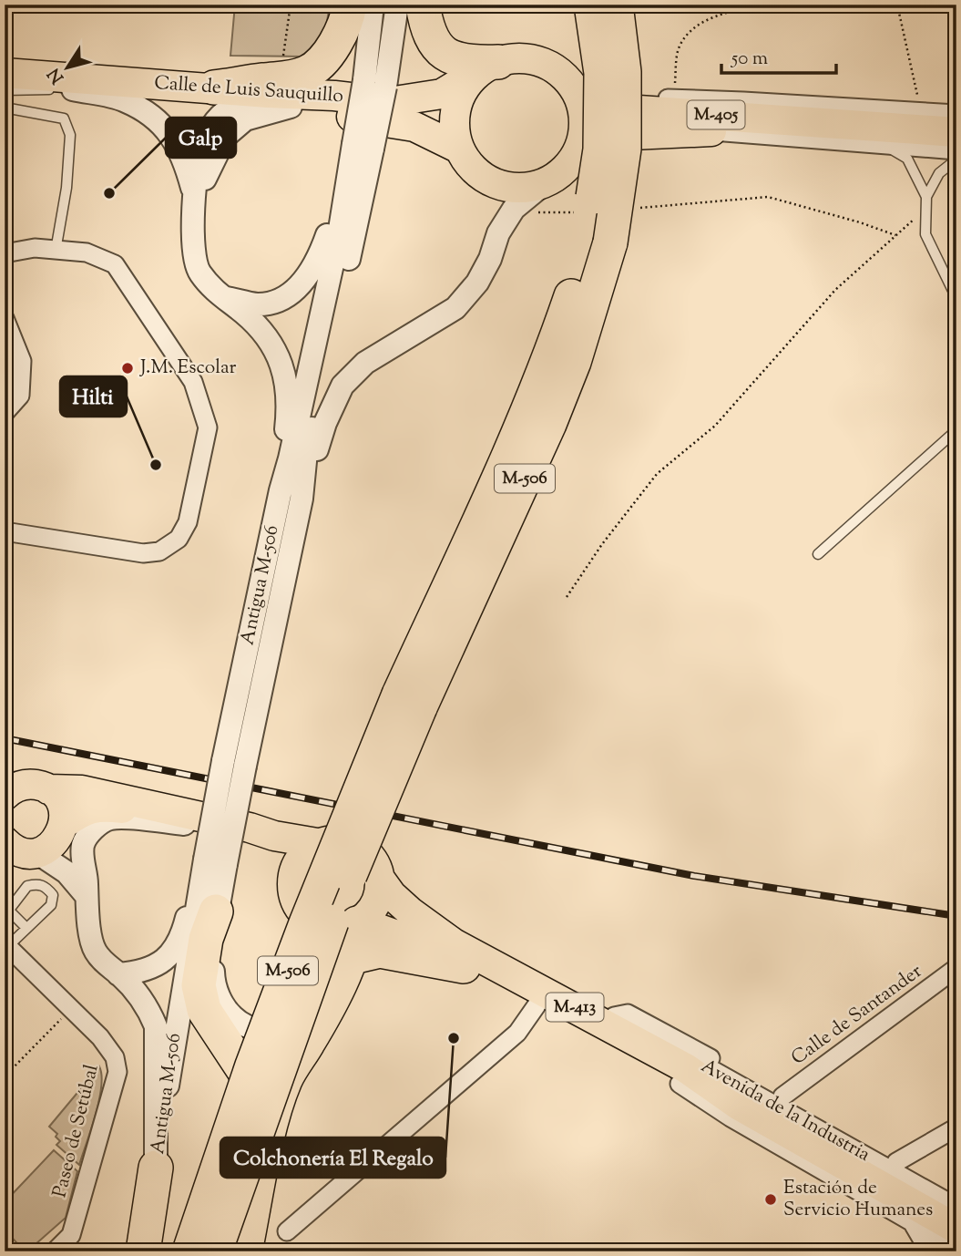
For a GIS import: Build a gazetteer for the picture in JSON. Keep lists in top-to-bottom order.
{
  "streets": {
    "highway": ["M-506"],
    "main road": [
      "Calle de Luis Sauquillo",
      "M-405",
      "M-413",
      "Avenida de la Industria"
    ],
    "street": ["Antigua M-506", "Calle de Santander", "Paseo de Setúbal"]
  },
  "crossings": [
    ["Calle de Luis Sauquillo", "M-405"],
    ["M-413", "Avenida de la Industria"],
    ["Calle de Santander", "Avenida de la Industria"]
  ],
  "places": [
    "Galp",
    "J.M. Escolar",
    "Hilti",
    "Colchonería El Regalo",
    "Estación de Servicio Humanes"
  ],
  "scale_bar": "50 m",
  "north": "bottom left"
}
